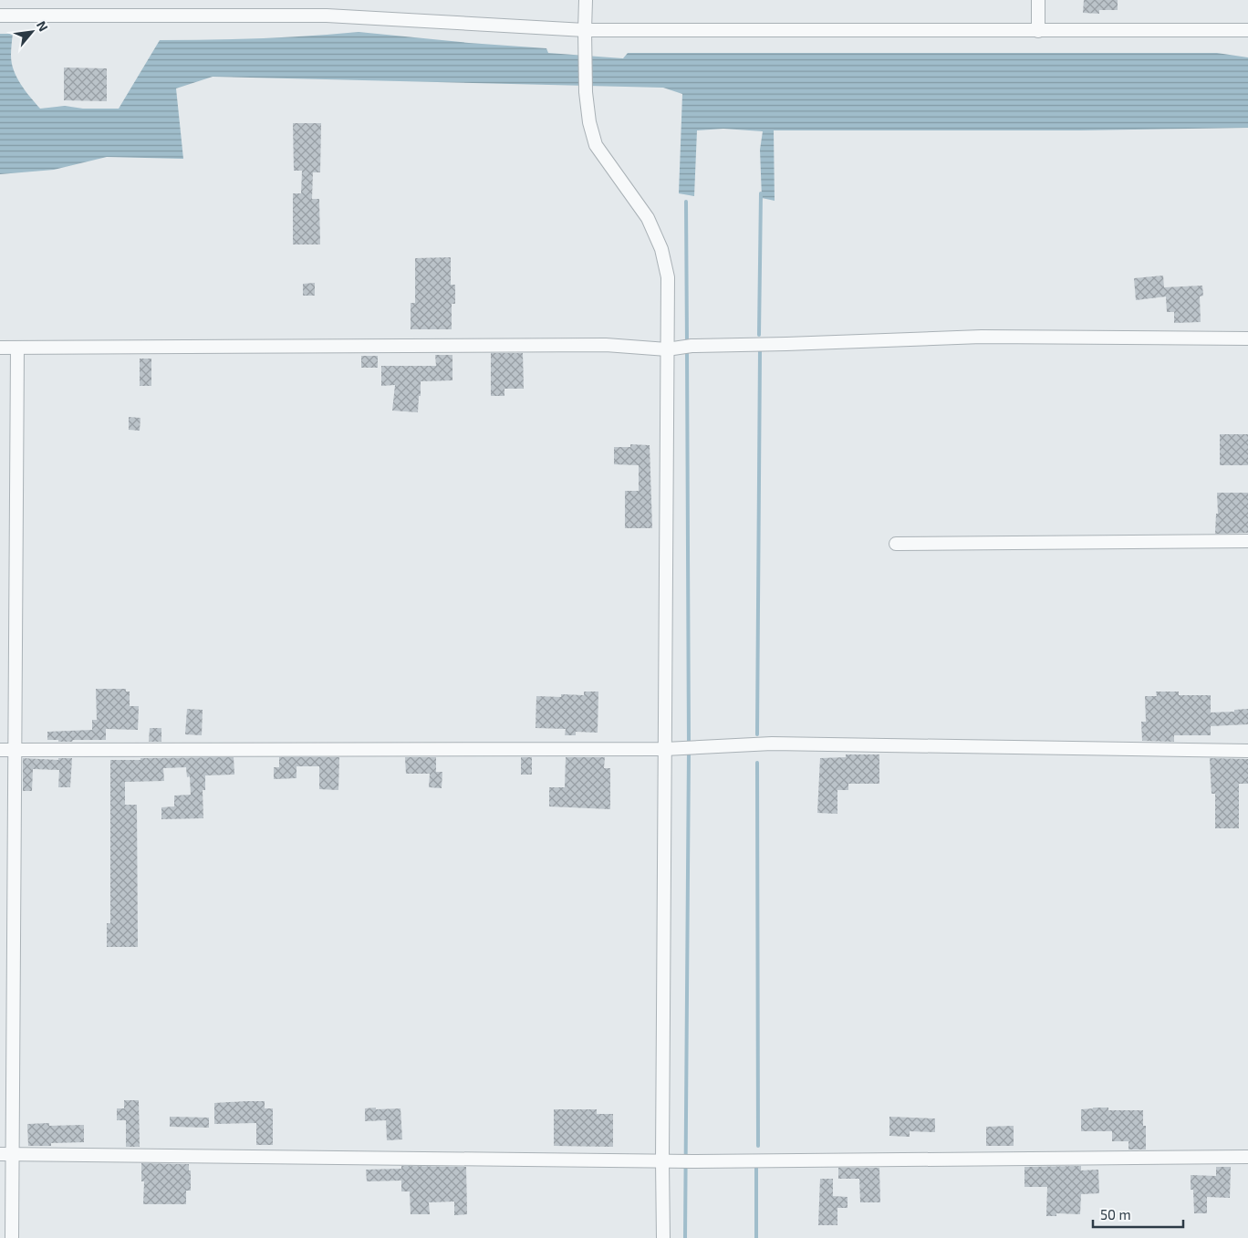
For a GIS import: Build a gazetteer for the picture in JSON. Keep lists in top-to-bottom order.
{
  "scale_bar": "50 m",
  "north": "top right"
}
